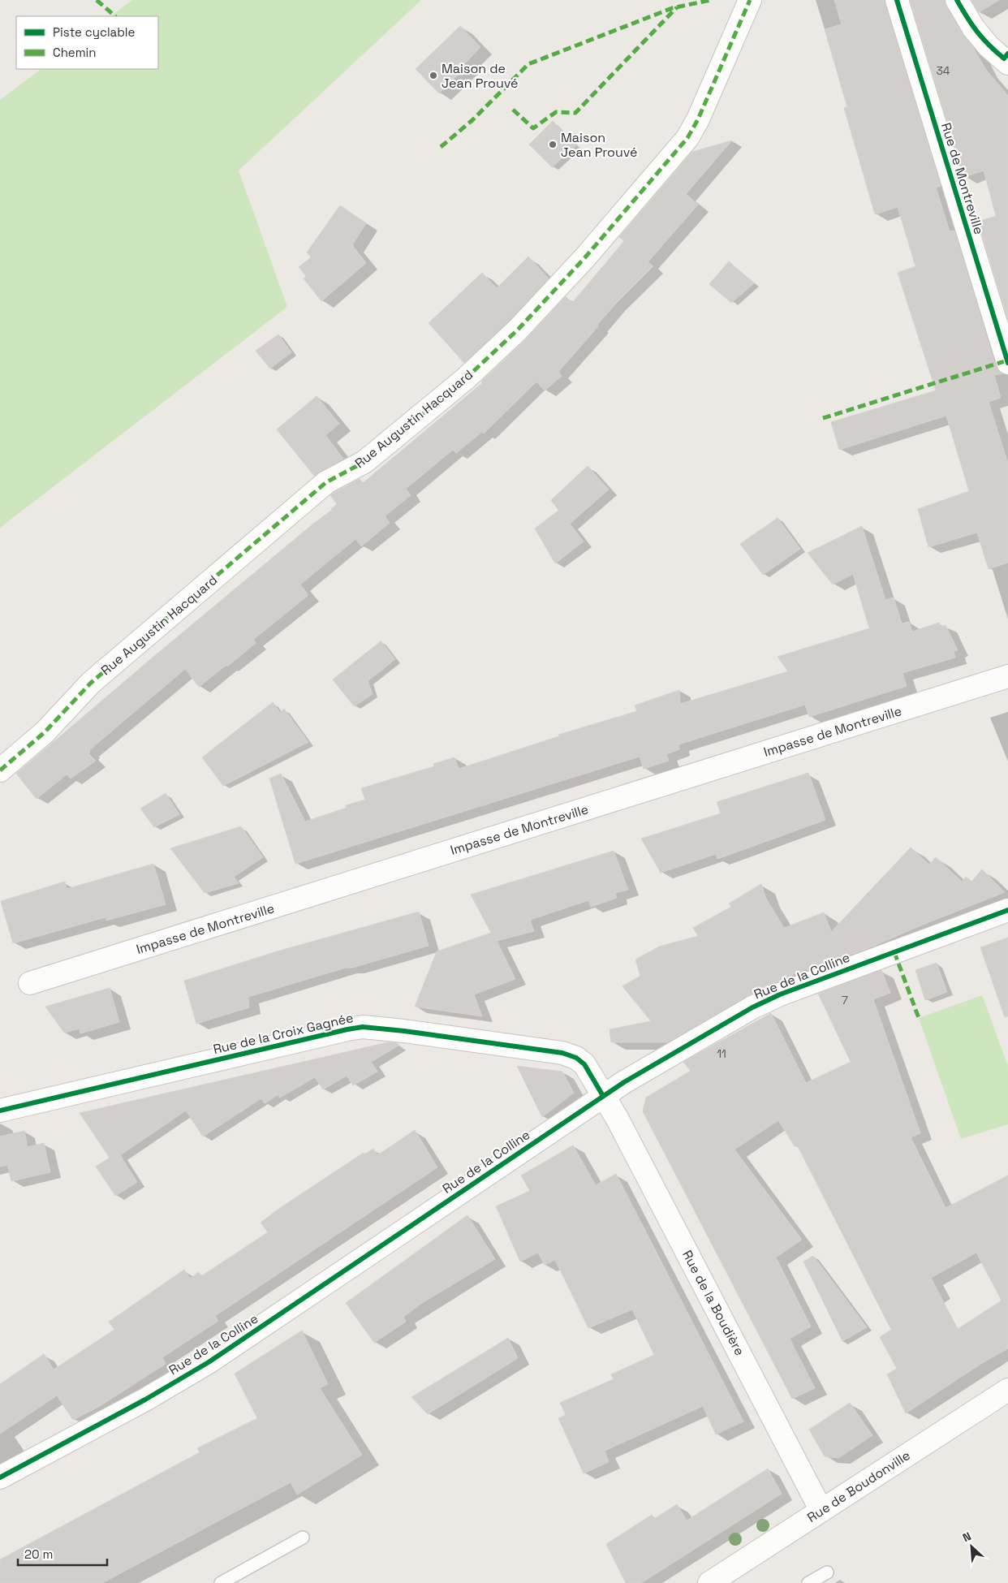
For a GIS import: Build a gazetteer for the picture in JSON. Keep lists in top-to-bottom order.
{
  "streets": {
    "street": [
      "Rue de Montreville",
      "Rue Augustin Hacquard",
      "Impasse de Montreville",
      "Rue de la Colline",
      "Rue de la Croix Gagnée",
      "Rue de la Boudière",
      "Rue de Boudonville"
    ]
  },
  "crossings": [
    ["Rue de la Colline", "Rue de la Croix Gagnée"],
    ["Rue de la Colline", "Rue de la Boudière"],
    ["Rue de la Croix Gagnée", "Rue de la Boudière"],
    ["Rue de la Boudière", "Rue de Boudonville"]
  ],
  "places": ["Maison de Jean Prouvé", "Maison Jean Prouvé"],
  "house_numbers": ["34", "7", "11"],
  "legend": ["Piste cyclable", "Chemin"],
  "scale_bar": "20 m",
  "north": "top left"
}
